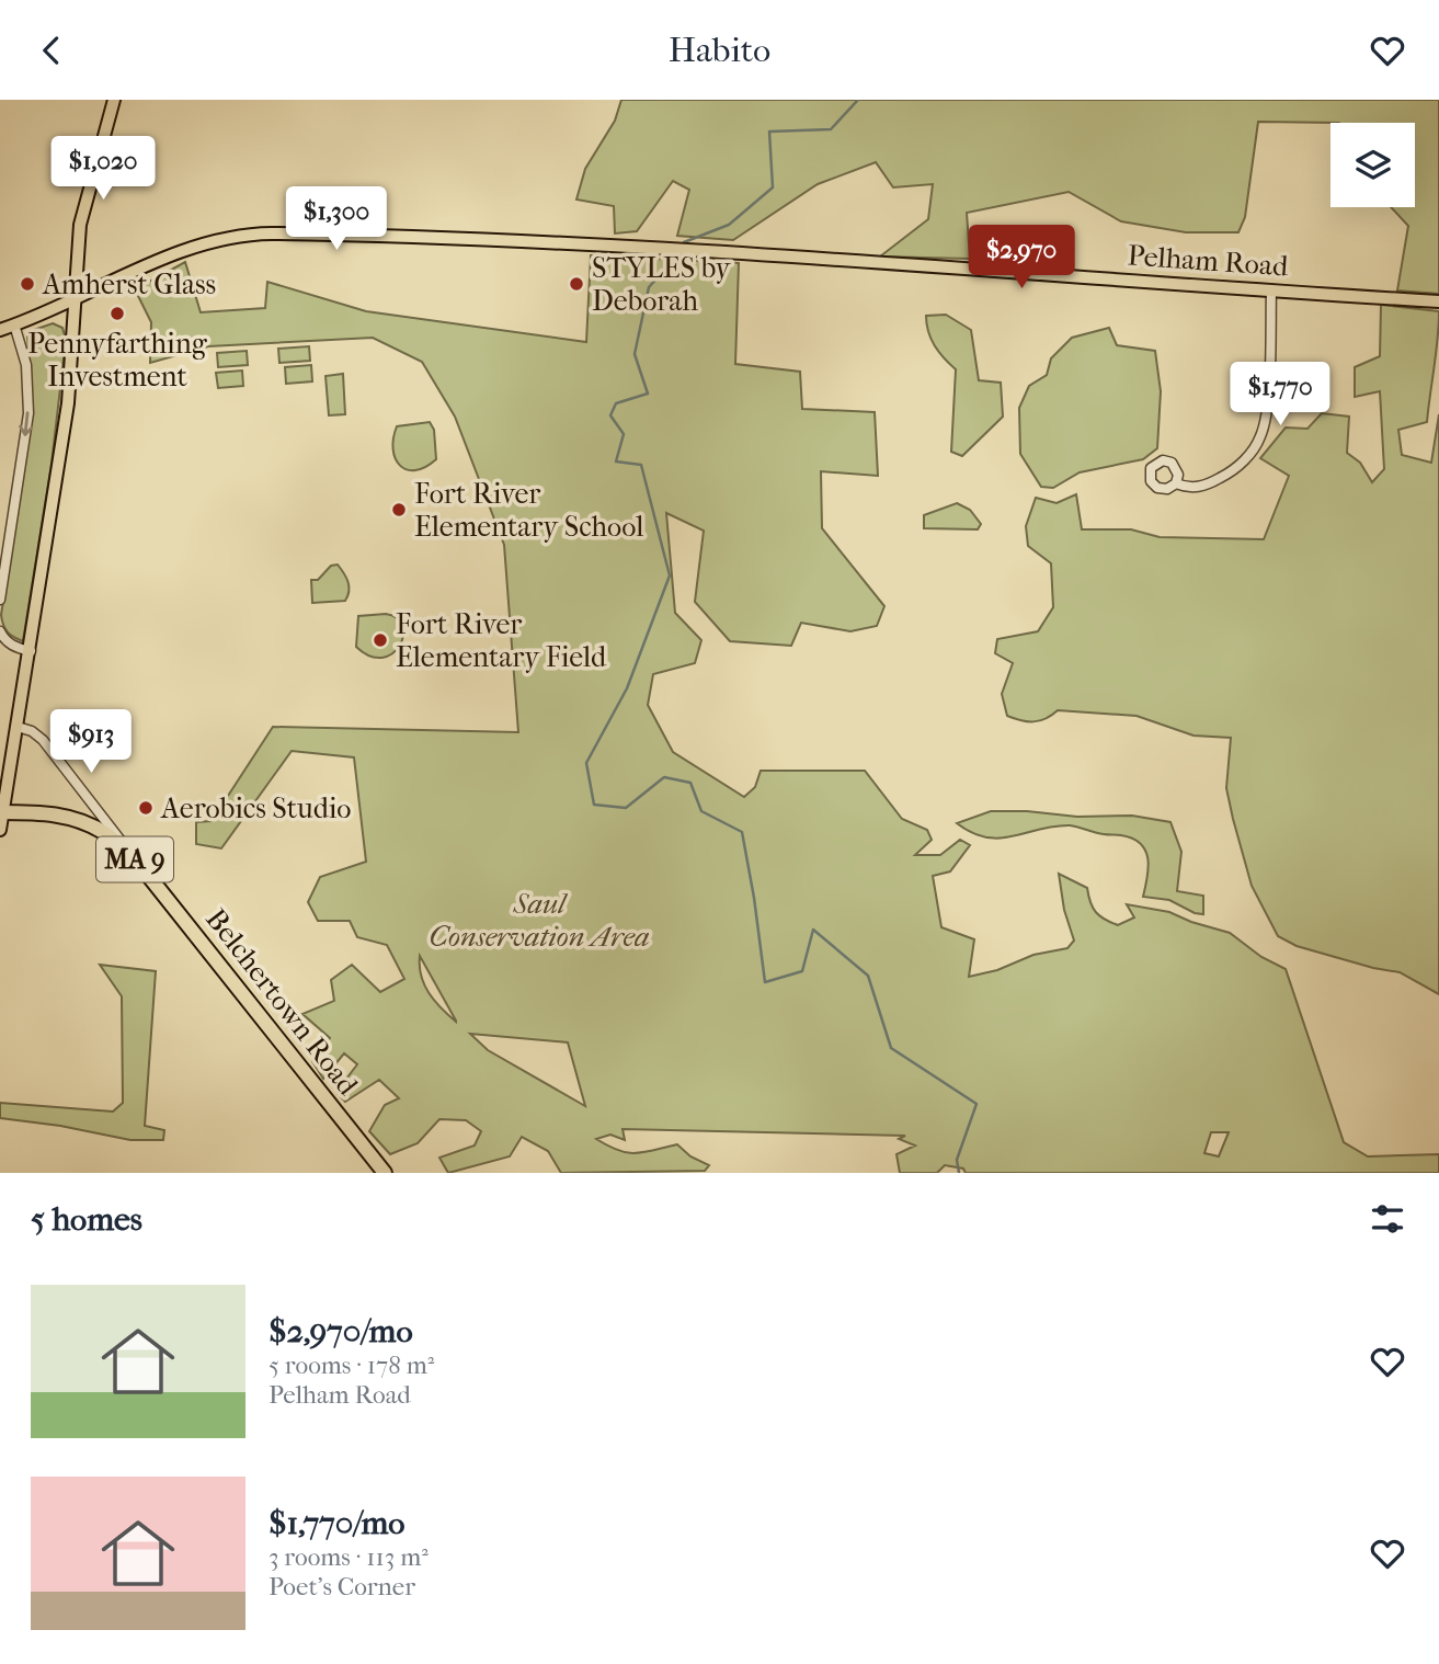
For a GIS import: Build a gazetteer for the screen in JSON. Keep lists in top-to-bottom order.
{
  "streets": {
    "highway": ["MA 9", "Belchertown Road"],
    "main road": ["Pelham Road"]
  },
  "parks": ["Saul Conservation Area"],
  "places": [
    "Amherst Glass",
    "STYLES by Deborah",
    "Pennyfarthing Investment",
    "Fort River Elementary School",
    "Fort River Elementary Field",
    "Aerobics Studio"
  ],
  "page": {
    "header": "Habito",
    "price": [
      "$1,020",
      "$1,300",
      "$2,970",
      "$1,770",
      "$913"
    ],
    "heading": "5 homes",
    "list": [
      {
        "name": "$2,970/mo",
        "note": "5 rooms · 178 m² · Pelham Road"
      },
      {
        "name": "$1,770/mo",
        "note": "3 rooms · 113 m² · Poet's Corner"
      }
    ]
  }
}
